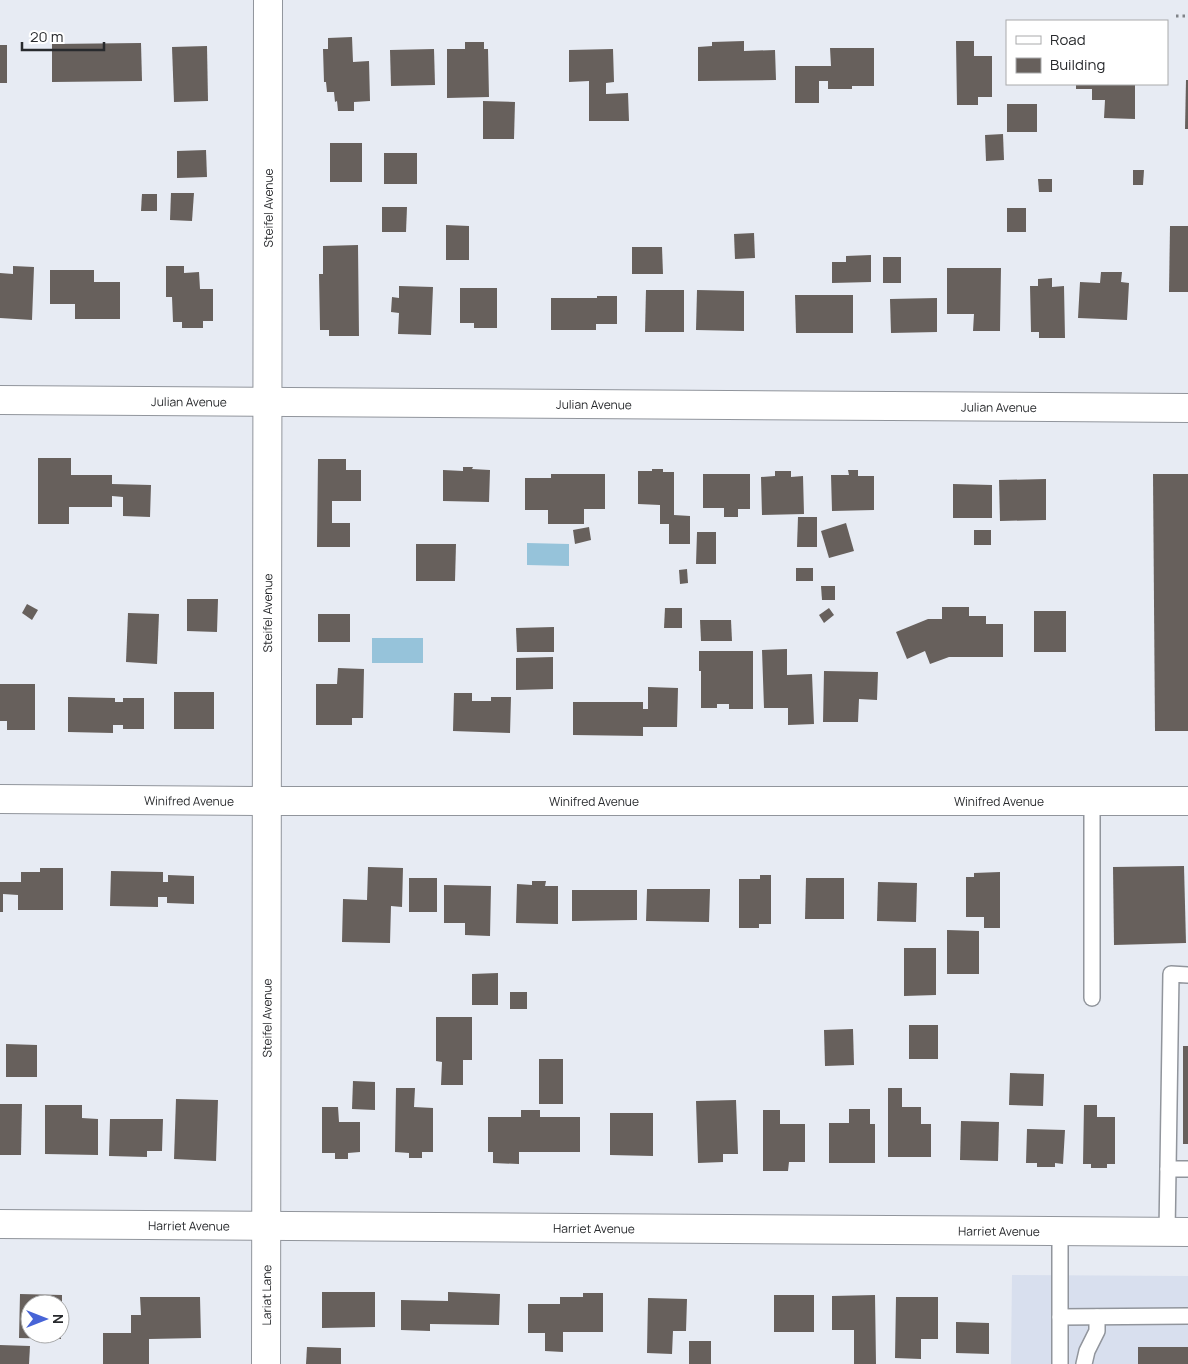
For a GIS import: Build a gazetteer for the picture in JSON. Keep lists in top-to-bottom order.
{
  "streets": {
    "street": [
      "Steifel Avenue",
      "Julian Avenue",
      "Winifred Avenue",
      "Harriet Avenue",
      "Lariat Lane"
    ]
  },
  "crossings": [
    ["Steifel Avenue", "Julian Avenue"],
    ["Steifel Avenue", "Winifred Avenue"],
    ["Steifel Avenue", "Harriet Avenue"],
    ["Steifel Avenue", "Lariat Lane"],
    ["Harriet Avenue", "Lariat Lane"]
  ],
  "legend": ["Road", "Building"],
  "scale_bar": "20 m",
  "north": "right"
}
